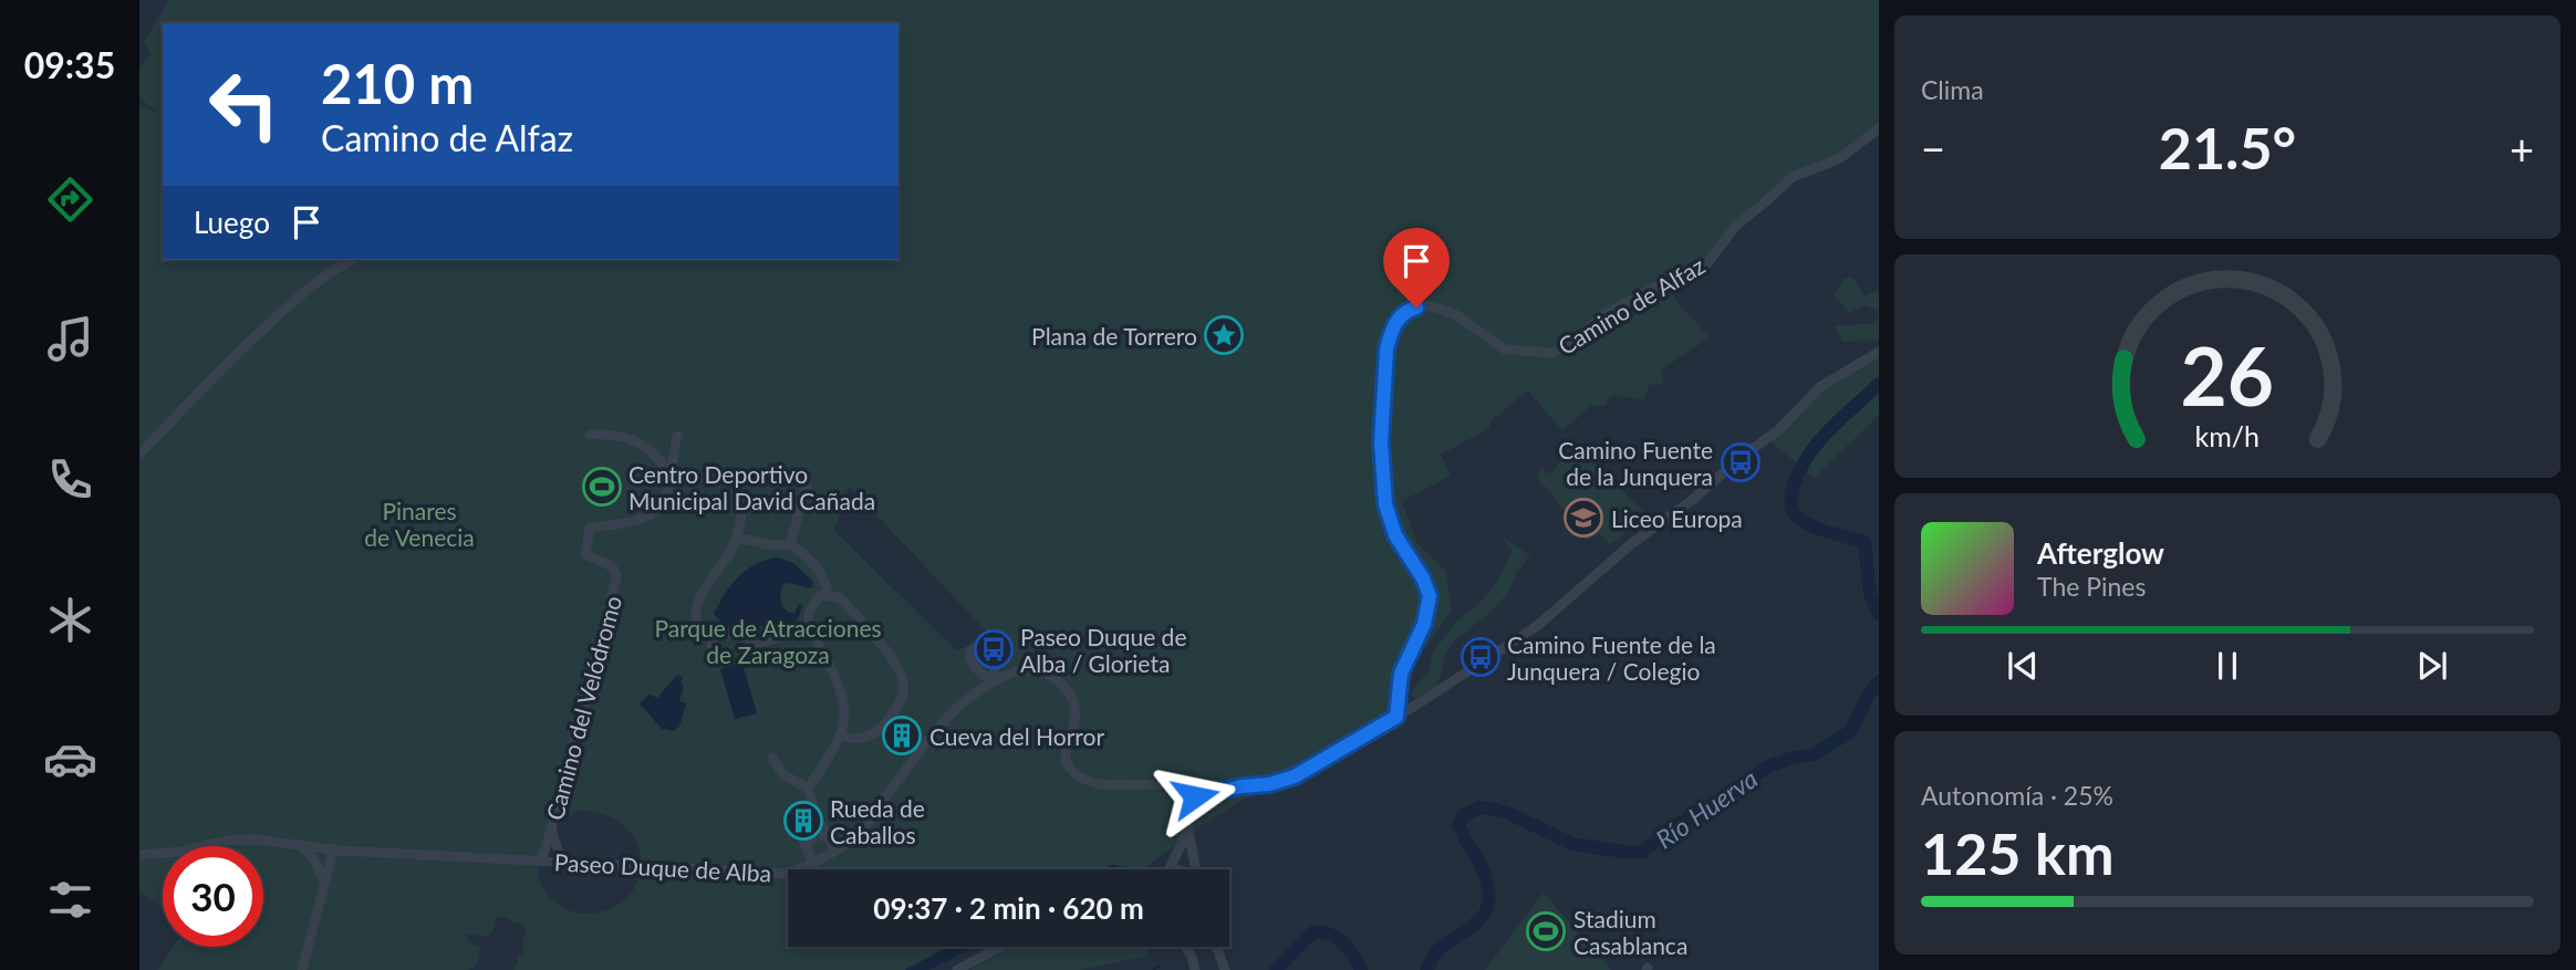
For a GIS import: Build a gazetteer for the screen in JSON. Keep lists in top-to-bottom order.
{
  "streets": {
    "street": ["Camino de Alfaz", "Camino del Velódromo", "Paseo Duque de Alba"]
  },
  "crossings": [
    ["Camino del Velódromo", "Paseo Duque de Alba"]
  ],
  "water": ["Río Huerva"],
  "parks": ["Pinares de Venecia", "Parque de Atracciones de Zaragoza"],
  "places": {
    "place": ["Plana de Torrero"],
    "bus stop": ["Camino Fuente de la Junquera", "Paseo Duque de Alba / Glorieta", "Camino Fuente de la Junquera / Colegio"],
    "sports": ["Centro Deportivo Municipal David Cañada", "Stadium Casablanca"],
    "school or university": ["Liceo Europa"],
    "building": ["Cueva del Horror", "Rueda de Caballos"]
  },
  "page": {
    "tabs": "09:35",
    "tile": [
      "Clima",
      ["Autonomía · 25%", "125 km"]
    ],
    "turn": ["210 m", "Camino de Alfaz"],
    "heat": ["−", "21.5°", "+"],
    "then": "Luego",
    "song": ["Afterglow", "The Pines"],
    "limit": "30",
    "trip": "09:37 · 2 min · 620 m",
    "gauge": ["26", "km/h"]
  }
}
